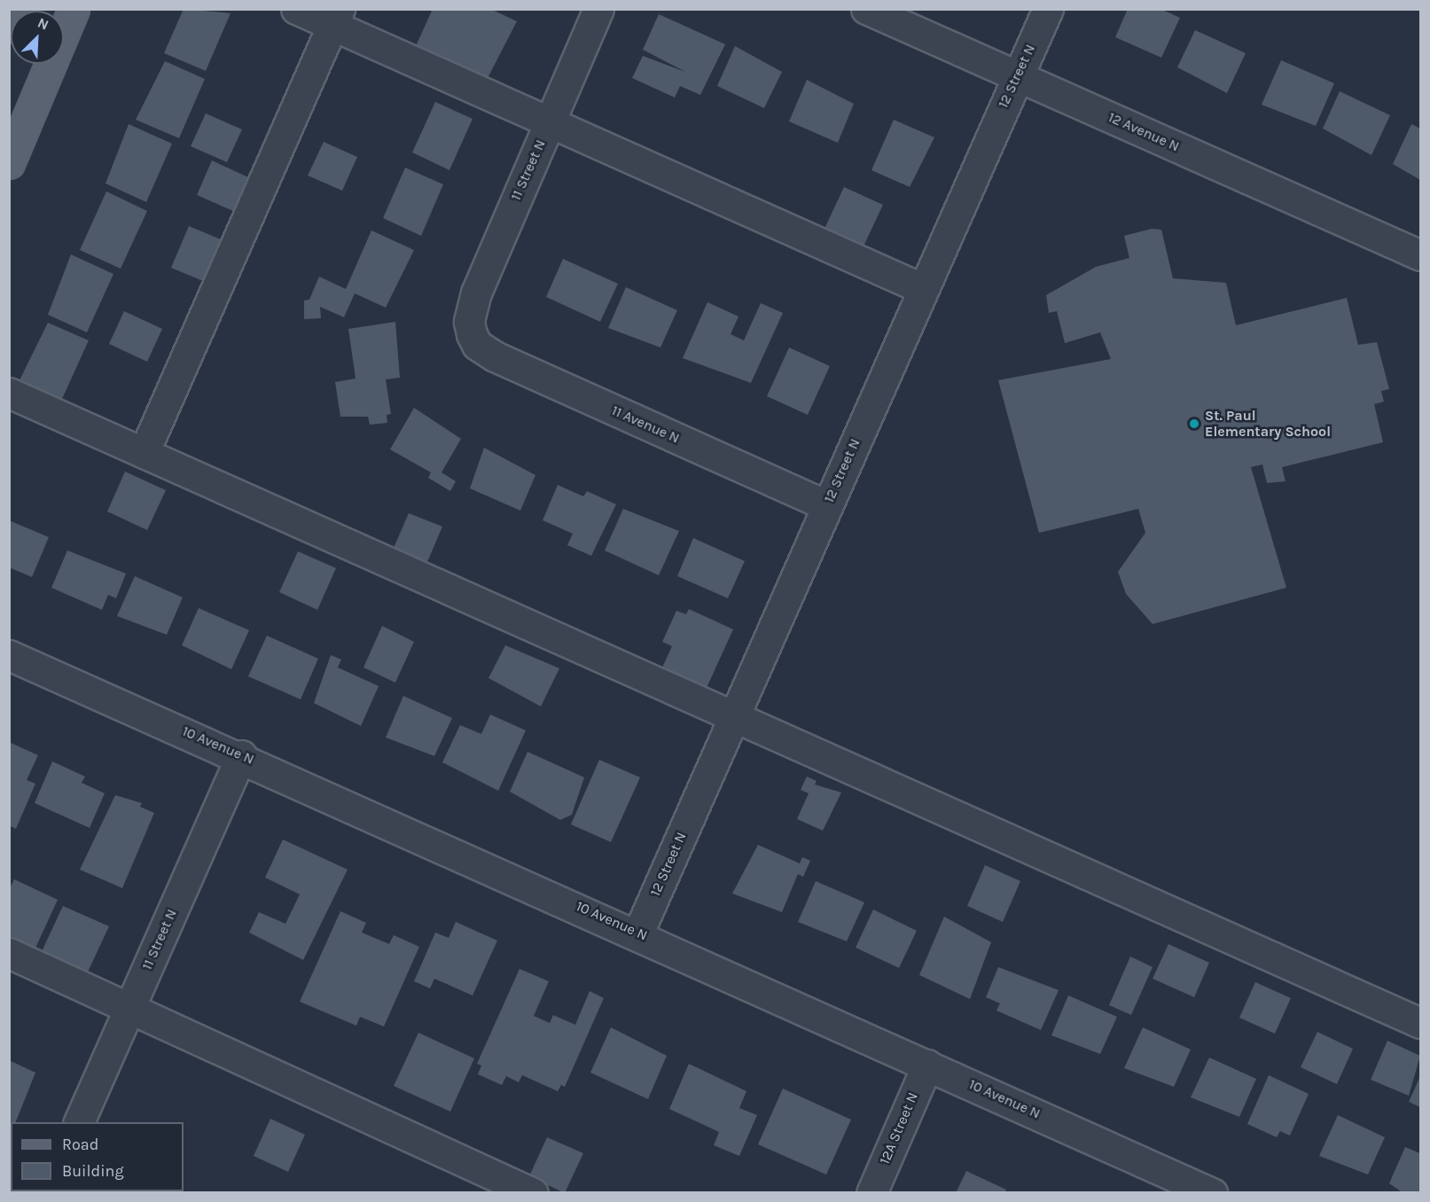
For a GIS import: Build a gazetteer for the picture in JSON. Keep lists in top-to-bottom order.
{
  "streets": {
    "street": [
      "12 Street N",
      "12 Avenue N",
      "11 Street N",
      "11 Avenue N",
      "10 Avenue N",
      "12A Street N"
    ]
  },
  "crossings": [
    ["12 Street N", "12 Avenue N"],
    ["12 Street N", "11 Avenue N"],
    ["12 Street N", "10 Avenue N"],
    ["11 Street N", "11 Avenue N"],
    ["11 Street N", "10 Avenue N"],
    ["10 Avenue N", "12A Street N"]
  ],
  "places": ["St. Paul Elementary School"],
  "legend": ["Road", "Building"],
  "north": "top right"
}
